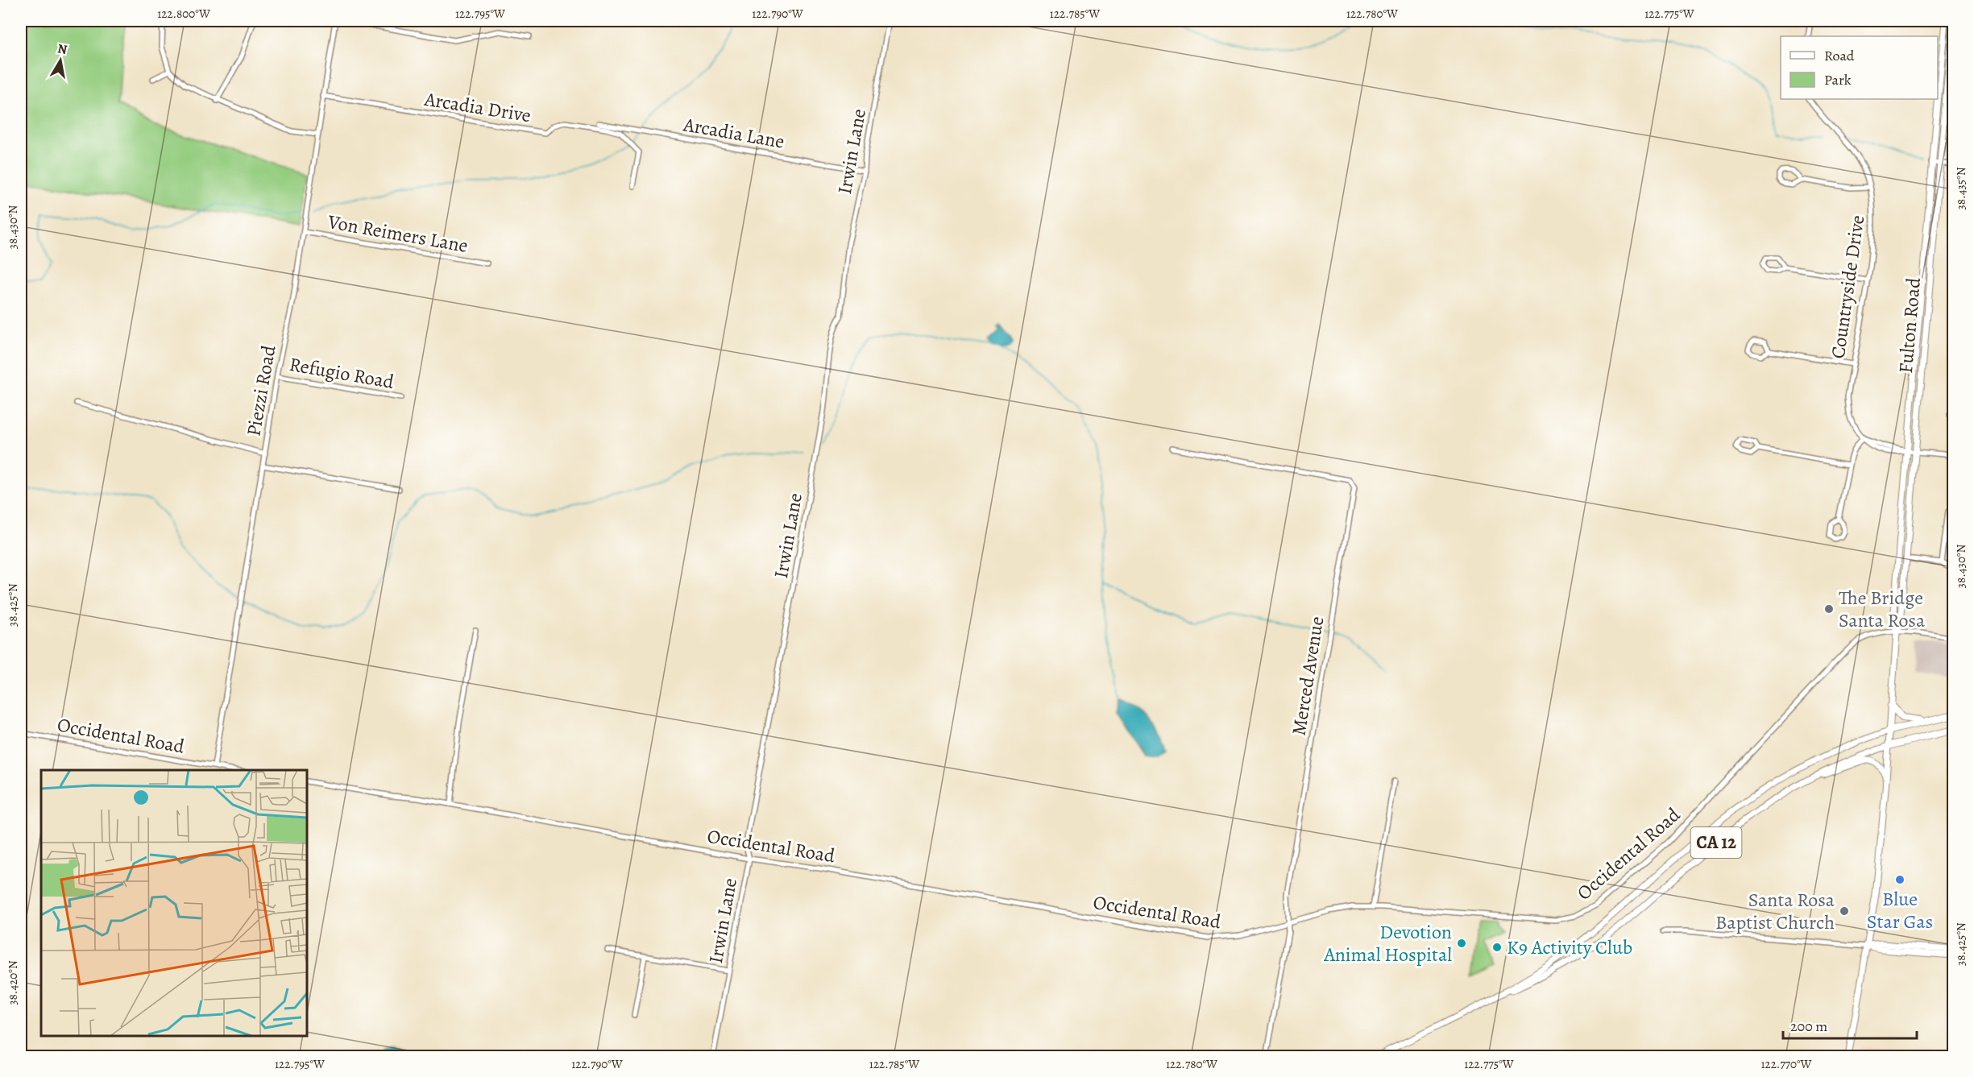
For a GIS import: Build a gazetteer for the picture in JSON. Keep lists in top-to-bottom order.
{
  "streets": {
    "highway": ["CA 12"],
    "main road": ["Fulton Road"],
    "street": [
      "Arcadia Drive",
      "Arcadia Lane",
      "Irwin Lane",
      "Von Reimers Lane",
      "Countryside Drive",
      "Refugio Road",
      "Piezzi Road",
      "Merced Avenue",
      "Occidental Road"
    ]
  },
  "crossings": [
    ["Arcadia Drive", "Piezzi Road"],
    ["Arcadia Lane", "Irwin Lane"],
    ["Irwin Lane", "Occidental Road"],
    ["Von Reimers Lane", "Piezzi Road"],
    ["Countryside Drive", "Fulton Road"],
    ["Fulton Road", "Occidental Road"],
    ["Fulton Road", "CA 12"],
    ["Refugio Road", "Piezzi Road"],
    ["Piezzi Road", "Occidental Road"],
    ["Merced Avenue", "Occidental Road"]
  ],
  "places": [
    "The Bridge Santa Rosa",
    "Blue Star Gas",
    "Santa Rosa Baptist Church",
    "Devotion Animal Hospital",
    "K9 Activity Club"
  ],
  "legend": ["Road", "Park"],
  "scale_bar": "200 m",
  "north": "top",
  "coordinates": [
    "122.800°W",
    "122.795°W",
    "122.790°W",
    "122.785°W",
    "122.780°W",
    "122.775°W",
    "38.435°N",
    "38.430°N",
    "38.425°N",
    "38.420°N",
    "122.770°W"
  ]
}
